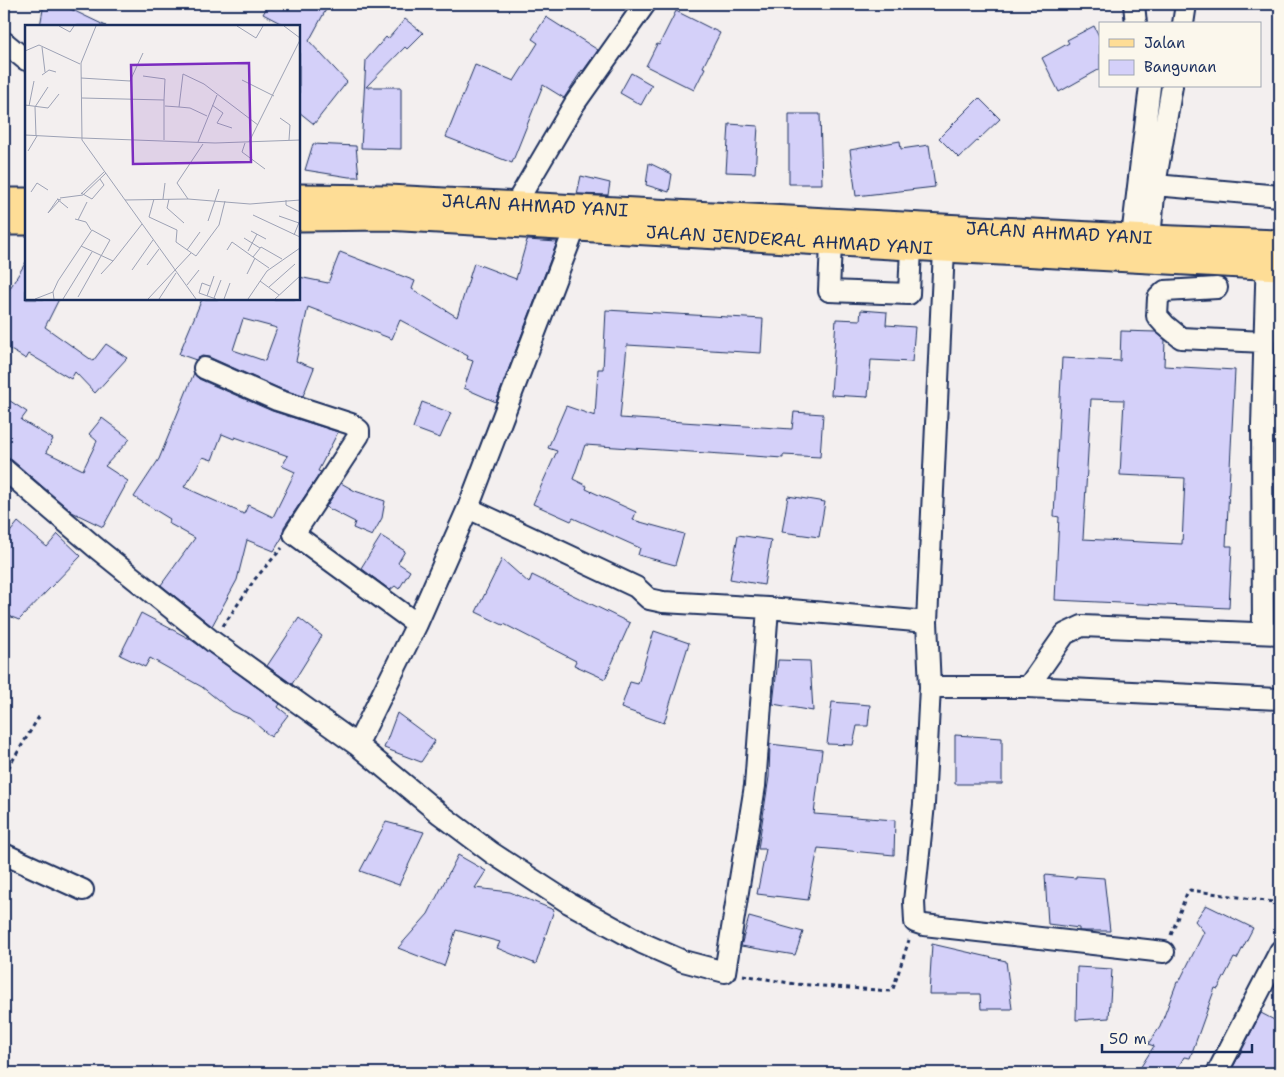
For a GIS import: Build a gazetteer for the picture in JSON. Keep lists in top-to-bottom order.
{
  "streets": {
    "main road": ["JALAN AHMAD YANI", "JALAN JENDERAL AHMAD YANI"]
  },
  "crossings": [
    ["JALAN AHMAD YANI", "JALAN JENDERAL AHMAD YANI"]
  ],
  "legend": ["Jalan", "Bangunan"],
  "scale_bar": "50 m"
}
